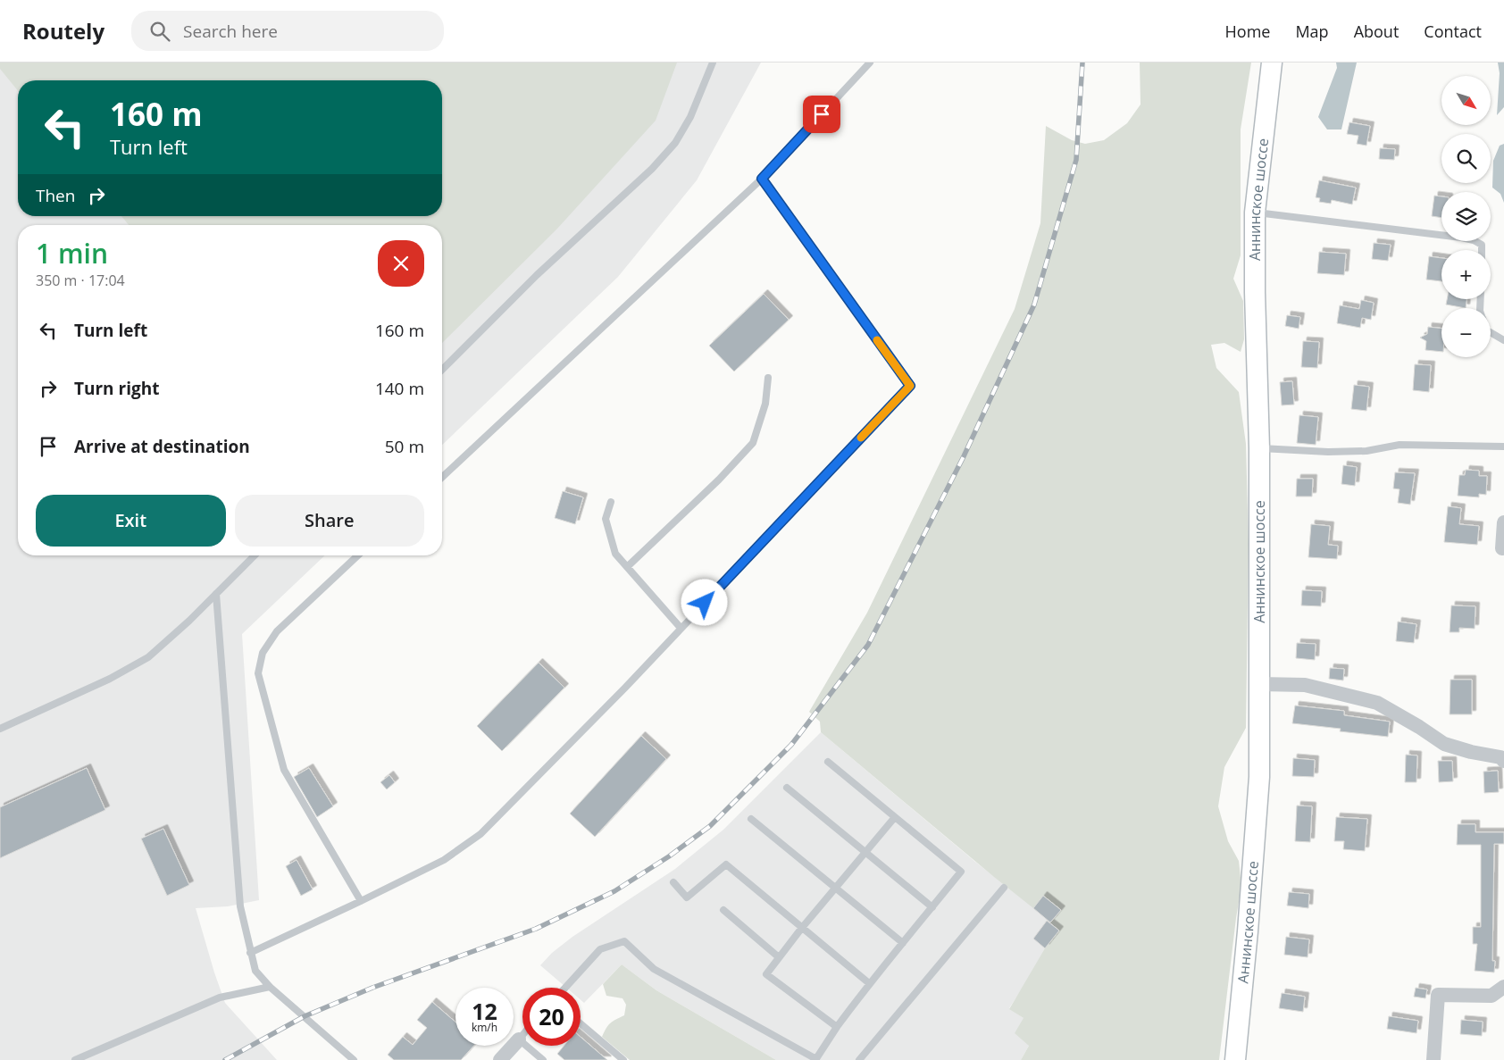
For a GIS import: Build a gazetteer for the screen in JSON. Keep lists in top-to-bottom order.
{
  "streets": {
    "main road": ["Аннинское шоссе"]
  },
  "north": "bottom right",
  "page": {
    "header": "Routely",
    "search": "Search here",
    "nav": [
      "Home",
      "Map",
      "About",
      "Contact"
    ],
    "map_buttons": ["+", "−"],
    "turn": ["160 m", "Turn left"],
    "then": "Then",
    "heading": ["1 min", "350 m · 17:04"],
    "list": [
      {
        "name": "Turn left",
        "value": "160 m"
      },
      {
        "name": "Turn right",
        "value": "140 m"
      },
      {
        "name": "Arrive at destination",
        "value": "50 m"
      }
    ],
    "buttons": ["Exit", "Share"],
    "speed": "12 km/h",
    "limit": "20"
  }
}
